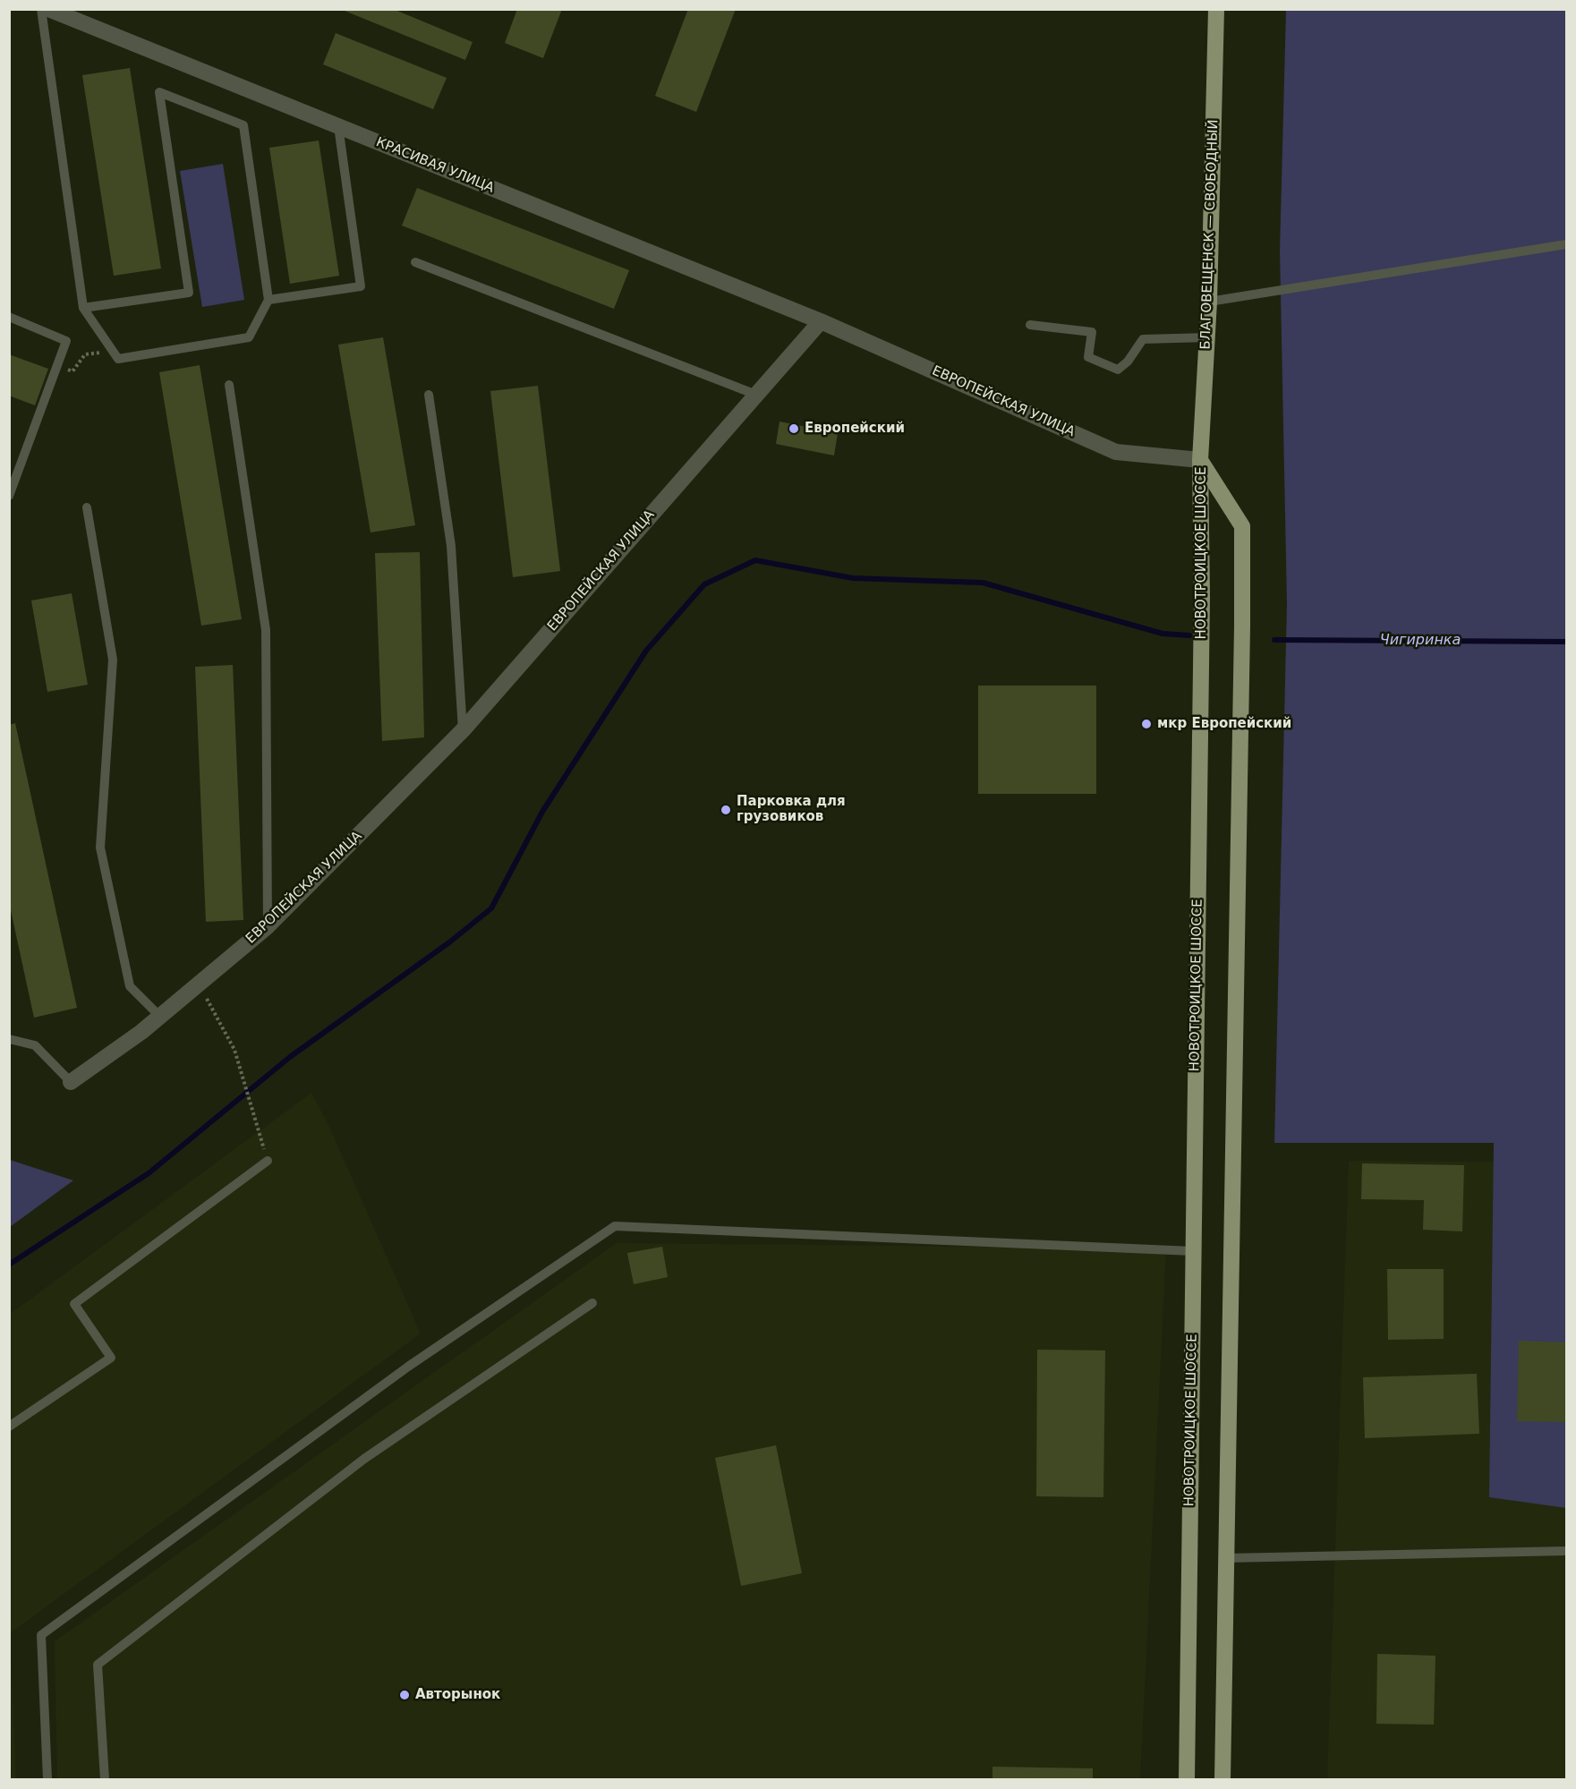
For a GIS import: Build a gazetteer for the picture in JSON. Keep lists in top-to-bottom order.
{
  "streets": {
    "main road": ["БЛАГОВЕЩЕНСК — СВОБОДНЫЙ", "НОВОТРОИЦКОЕ ШОССЕ"],
    "street": ["КРАСИВАЯ УЛИЦА", "ЕВРОПЕЙСКАЯ УЛИЦА"]
  },
  "crossings": [
    ["КРАСИВАЯ УЛИЦА", "ЕВРОПЕЙСКАЯ УЛИЦА"],
    ["БЛАГОВЕЩЕНСК — СВОБОДНЫЙ", "ЕВРОПЕЙСКАЯ УЛИЦА"],
    ["БЛАГОВЕЩЕНСК — СВОБОДНЫЙ", "НОВОТРОИЦКОЕ ШОССЕ"],
    ["ЕВРОПЕЙСКАЯ УЛИЦА", "НОВОТРОИЦКОЕ ШОССЕ"]
  ],
  "water": ["Чигиринка"],
  "places": [
    "Европейский",
    "мкр Европейский",
    "Парковка для грузовиков",
    "Авторынок"
  ]
}
